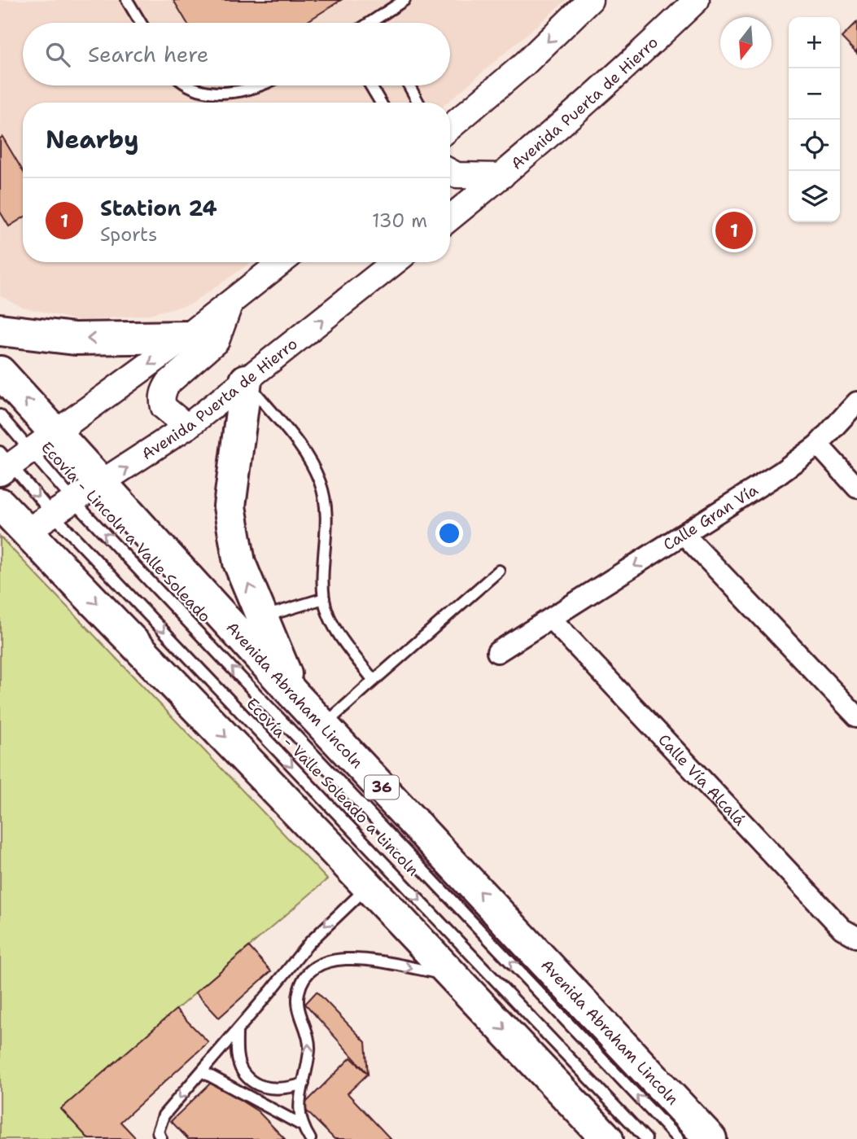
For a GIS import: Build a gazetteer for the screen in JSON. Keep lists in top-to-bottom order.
{
  "streets": {
    "main road": ["Avenida Abraham Lincoln", "36"],
    "street": ["Avenida Puerta de Hierro", "Calle Gran Vía", "Calle Vía Alcalá"],
    "lane": ["Ecovía - Lincoln a Valle Soleado", "Ecovía - Valle Soleado a Lincoln"]
  },
  "crossings": [
    ["Avenida Puerta de Hierro", "Ecovía - Lincoln a Valle Soleado"],
    ["Avenida Puerta de Hierro", "Avenida Abraham Lincoln"],
    ["Avenida Puerta de Hierro", "Ecovía - Valle Soleado a Lincoln"],
    ["Calle Gran Vía", "Calle Vía Alcalá"]
  ],
  "one_way": ["Calle Gran Vía", "Ecovía - Lincoln a Valle Soleado", "Ecovía - Valle Soleado a Lincoln"],
  "north": "bottom",
  "page": {
    "map_buttons": ["+", "−"],
    "search": "Search here",
    "heading": "Nearby",
    "list": [
      {
        "mark": "1",
        "name": "Station 24",
        "note": "Sports",
        "value": "130 m"
      }
    ],
    "pins": "1"
  }
}
